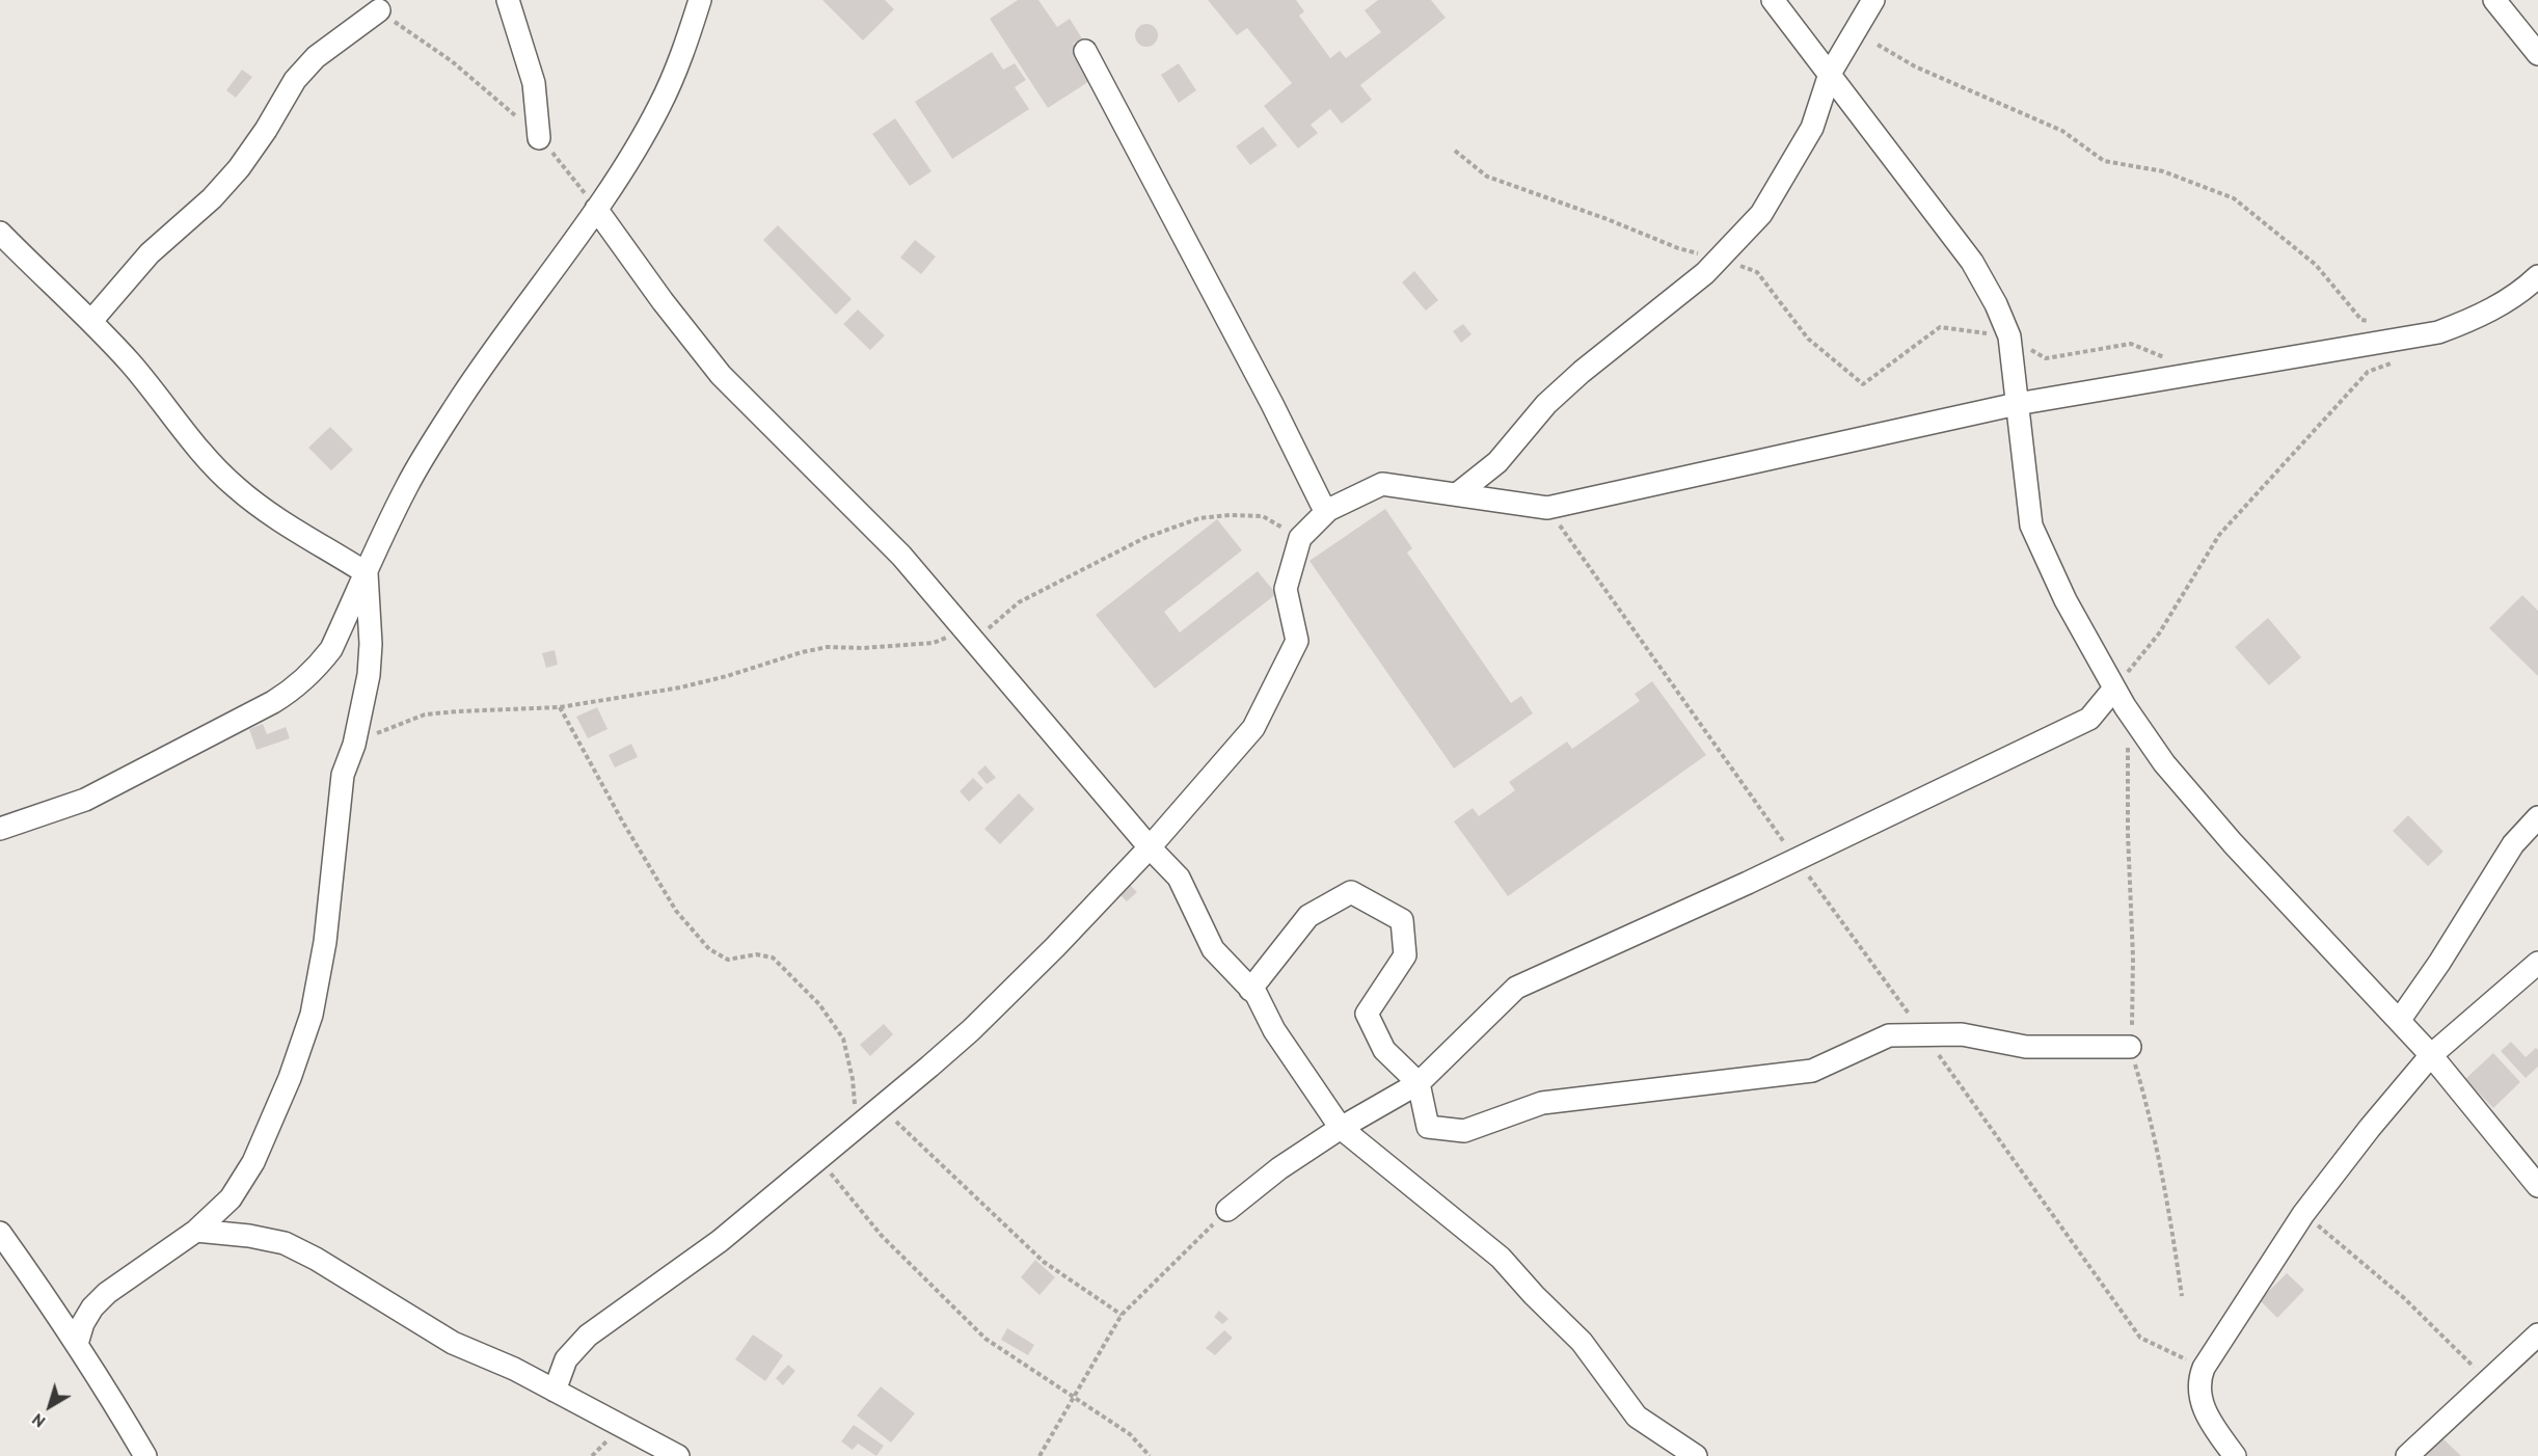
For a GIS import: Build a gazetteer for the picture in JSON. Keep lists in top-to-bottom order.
{
  "north": "bottom left"
}
